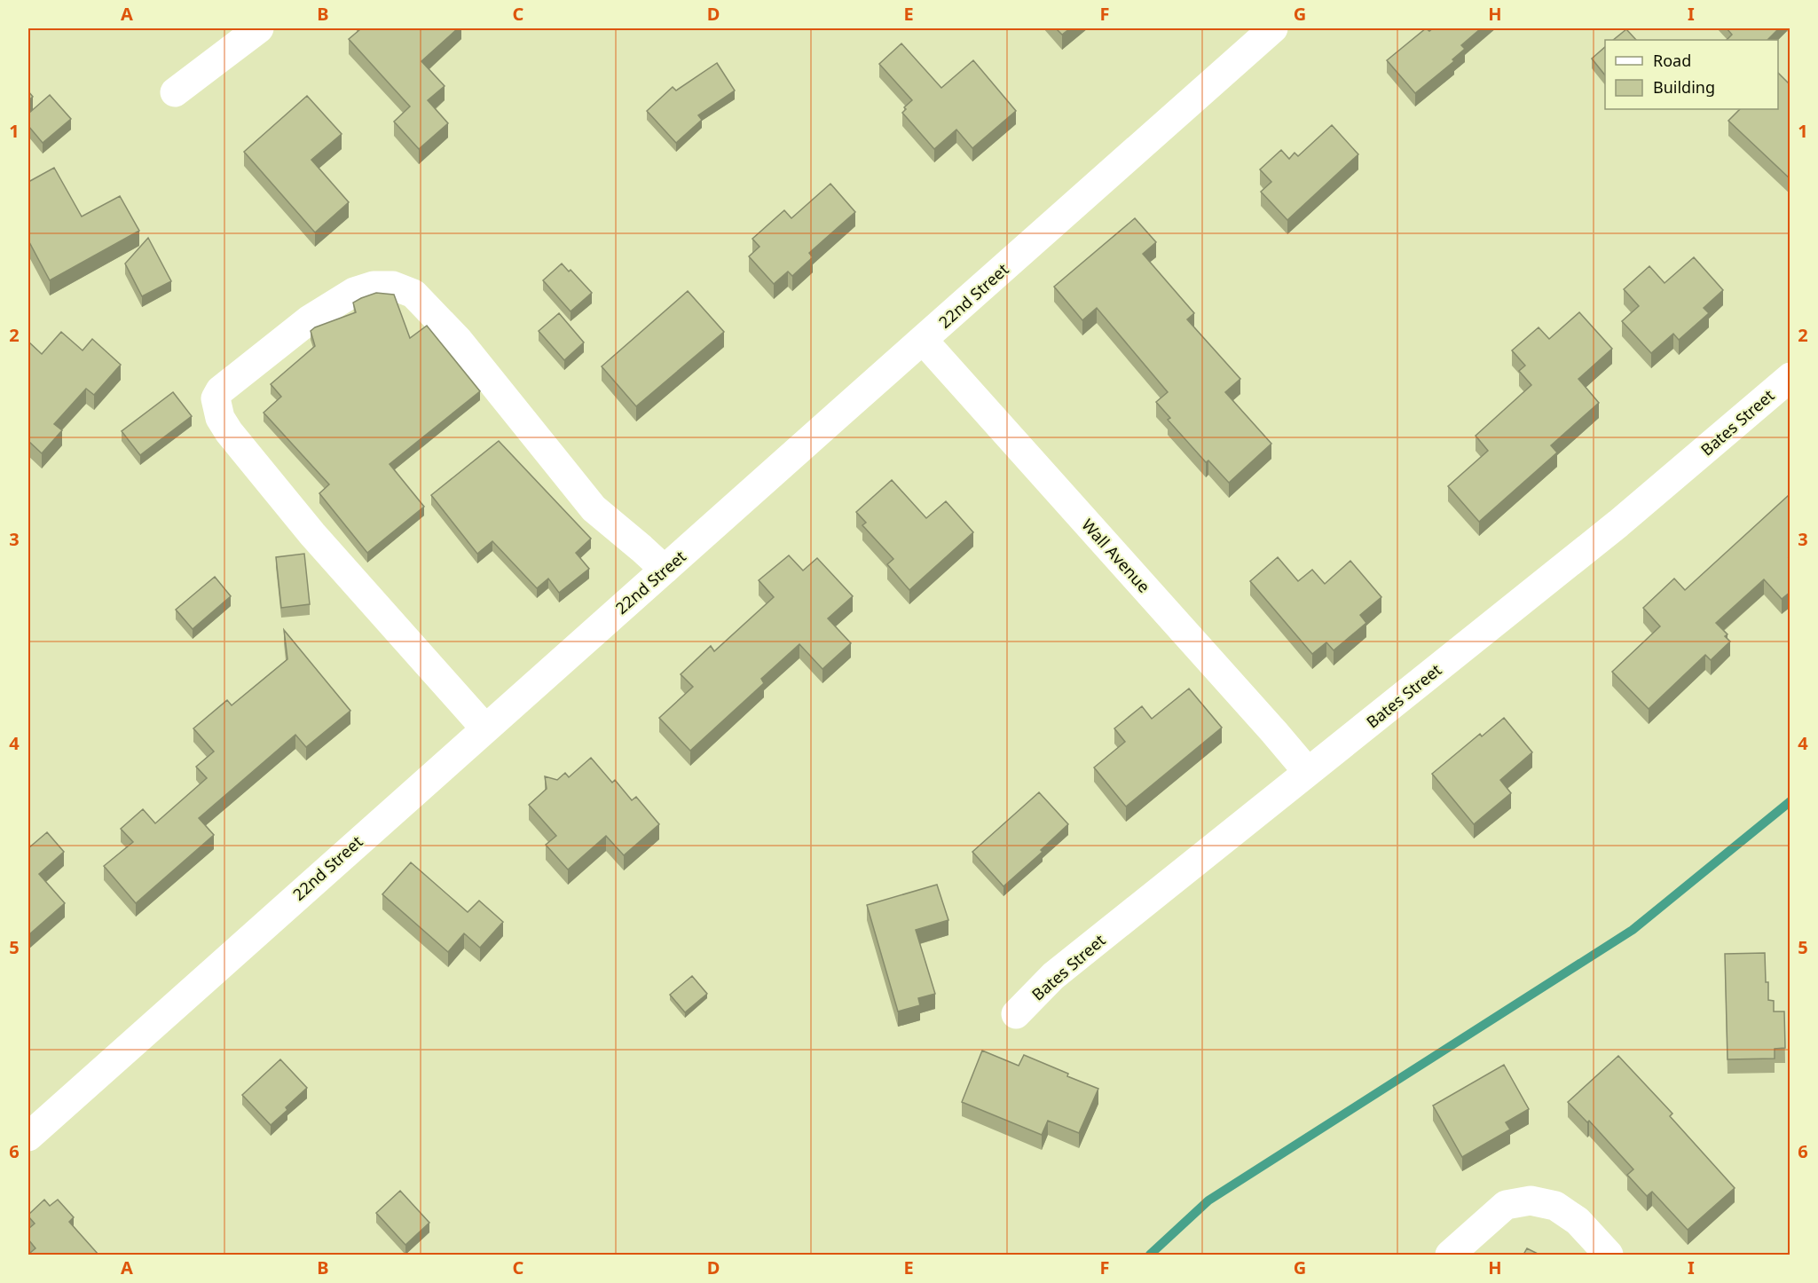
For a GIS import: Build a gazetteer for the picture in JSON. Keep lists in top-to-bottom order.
{
  "streets": {
    "street": ["22nd Street", "Bates Street", "Wall Avenue"]
  },
  "crossings": [
    ["22nd Street", "Wall Avenue"],
    ["Bates Street", "Wall Avenue"]
  ],
  "legend": ["Road", "Building"],
  "grid": {
    "columns": [
      "A",
      "B",
      "C",
      "D",
      "E",
      "F",
      "G",
      "H",
      "I"
    ],
    "rows": [
      "1",
      "2",
      "3",
      "4",
      "5",
      "6"
    ]
  }
}
